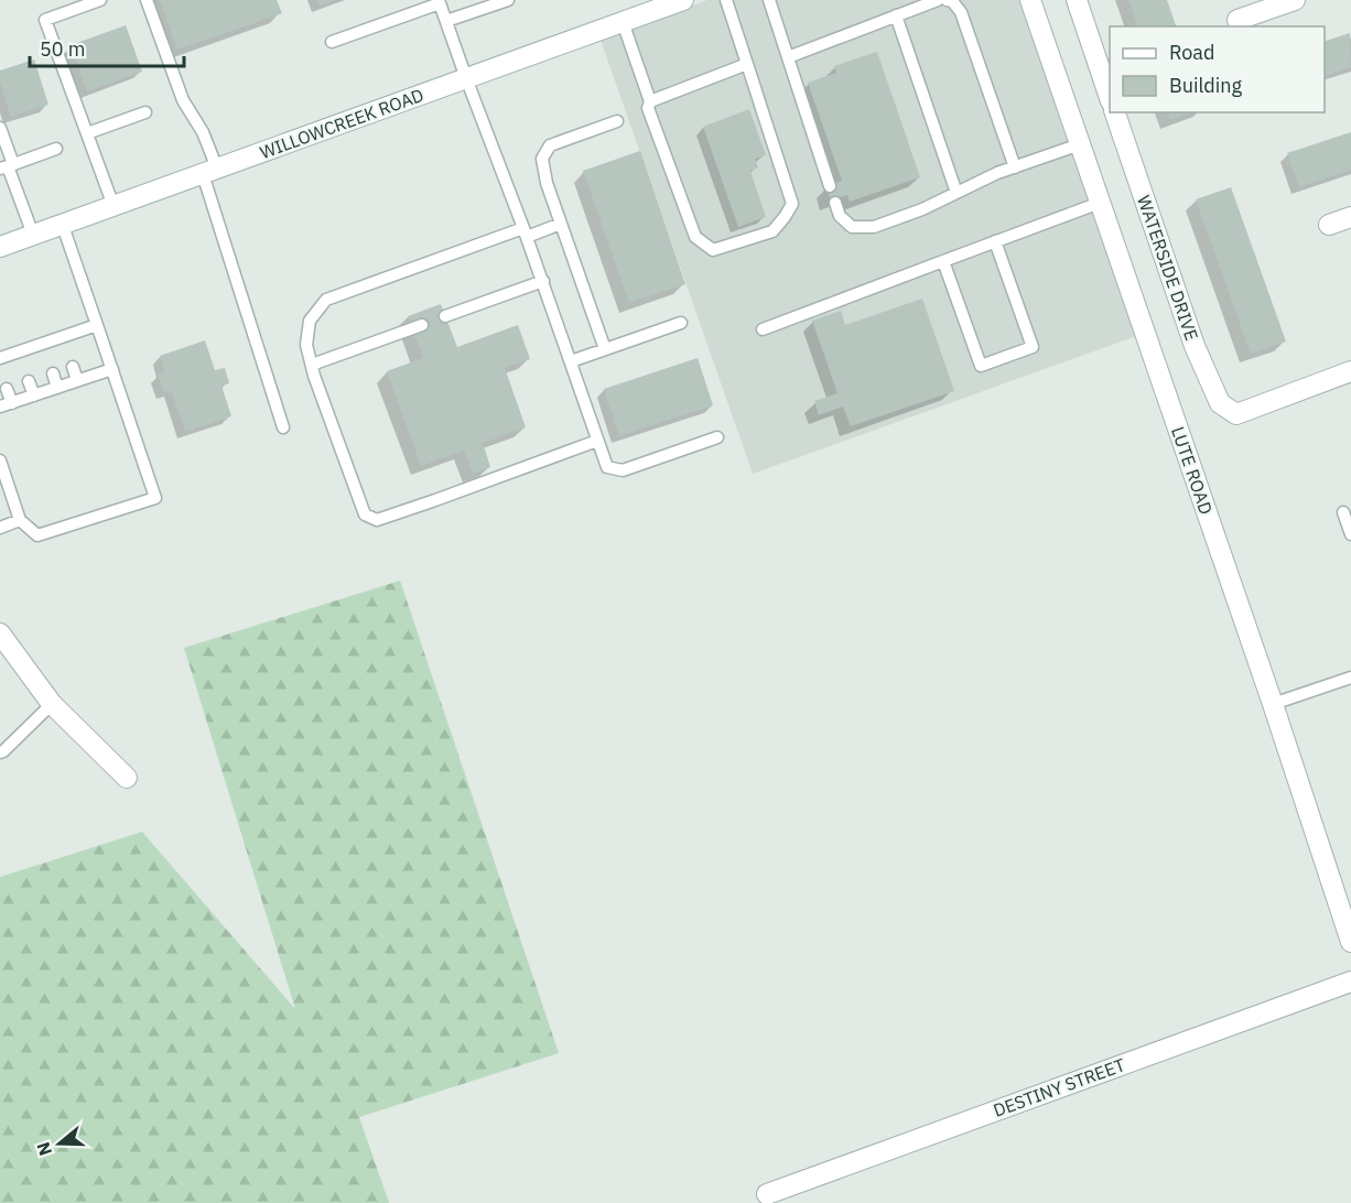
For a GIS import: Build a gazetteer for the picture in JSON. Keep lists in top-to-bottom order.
{
  "streets": {
    "street": [
      "WILLOWCREEK ROAD",
      "WATERSIDE DRIVE",
      "LUTE ROAD",
      "DESTINY STREET"
    ]
  },
  "legend": ["Road", "Building"],
  "scale_bar": "50 m",
  "north": "left"
}
